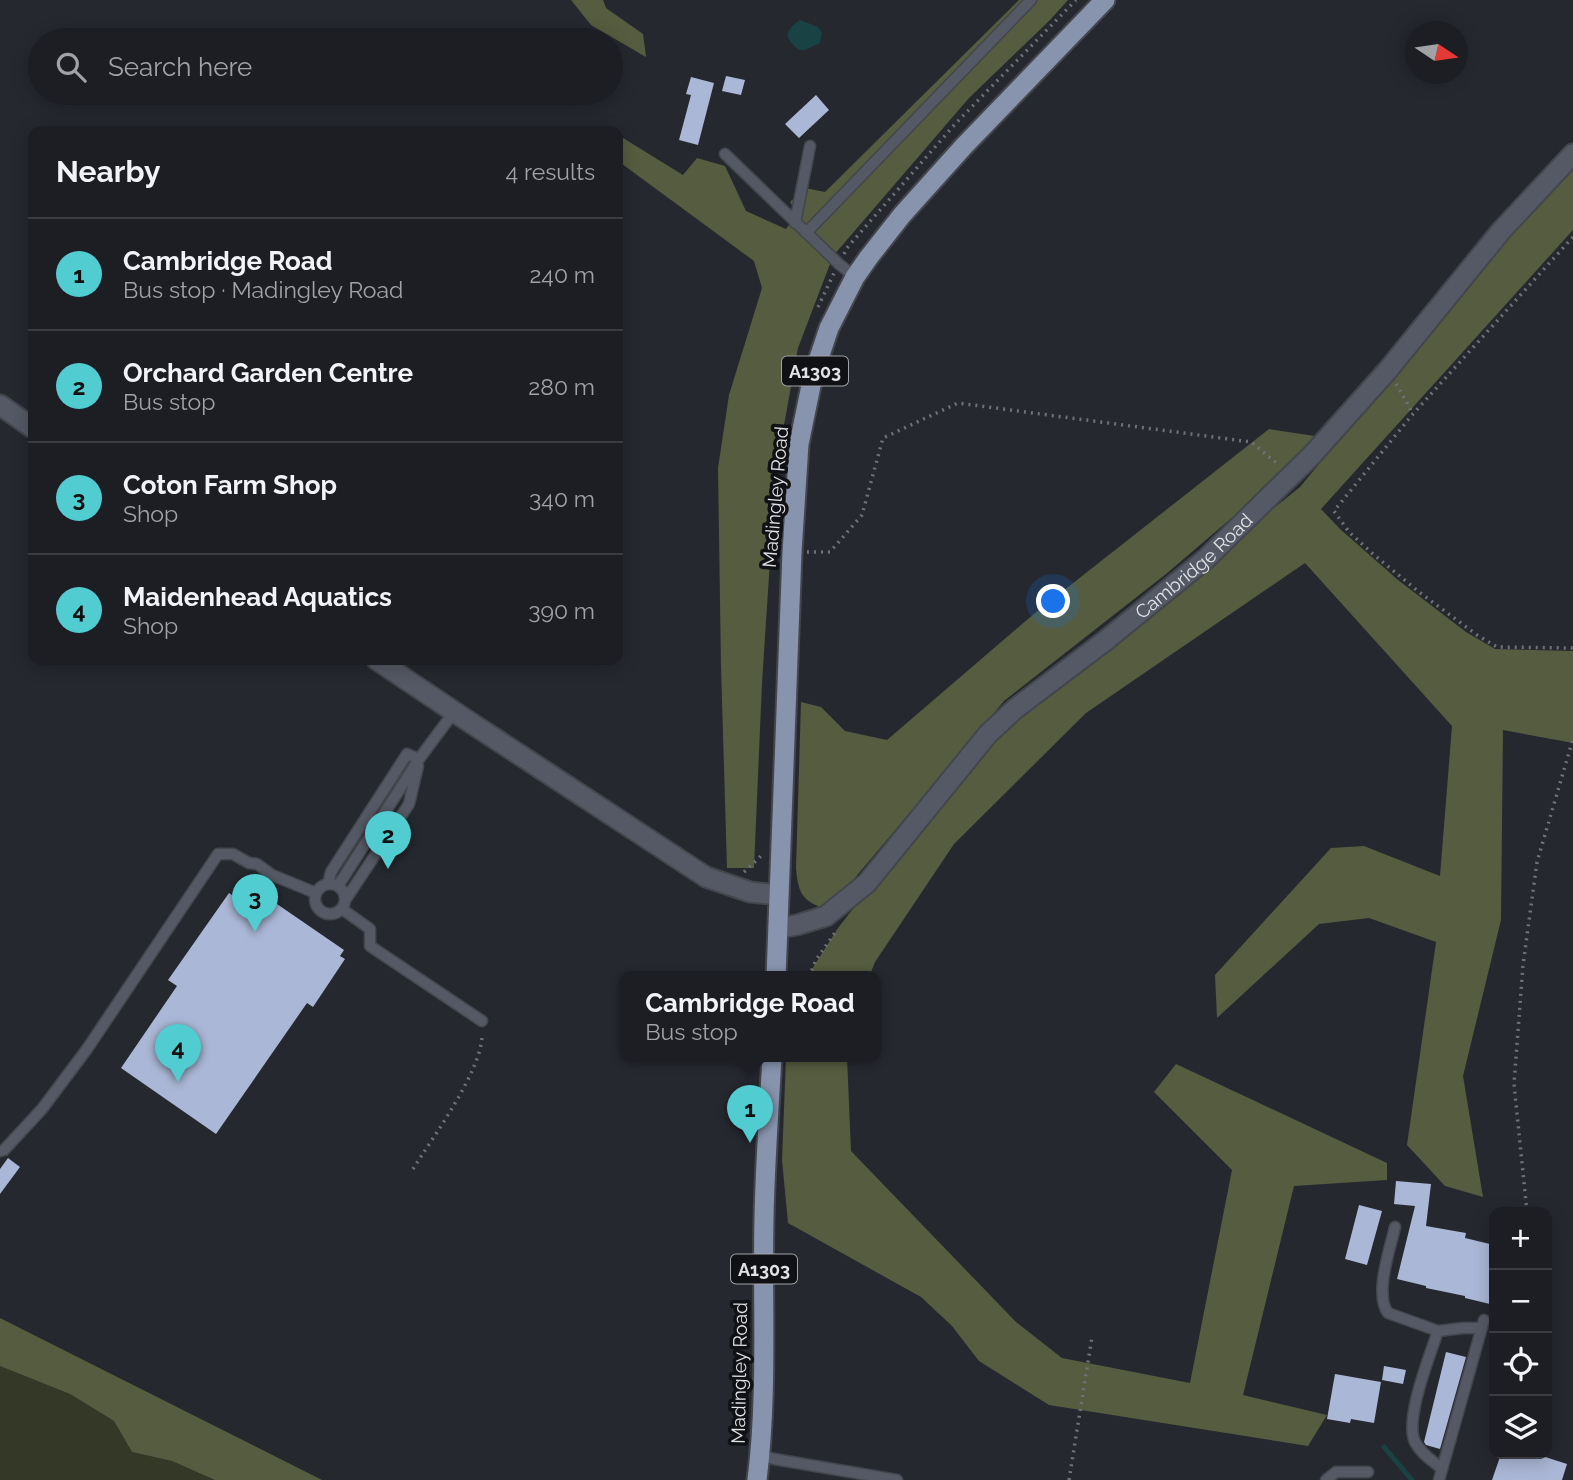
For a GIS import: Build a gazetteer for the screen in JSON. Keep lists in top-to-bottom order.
{
  "streets": {
    "highway": ["A1303", "Madingley Road"],
    "street": ["Cambridge Road"]
  },
  "crossings": [
    ["Madingley Road", "Cambridge Road"]
  ],
  "north": "right",
  "page": {
    "search": "Search here",
    "heading": ["Nearby", "4 results"],
    "list": [
      {
        "mark": "1",
        "name": "Cambridge Road",
        "note": "Bus stop · Madingley Road",
        "value": "240 m"
      },
      {
        "mark": "2",
        "name": "Orchard Garden Centre",
        "note": "Bus stop",
        "value": "280 m"
      },
      {
        "mark": "3",
        "name": "Coton Farm Shop",
        "note": "Shop",
        "value": "340 m"
      },
      {
        "mark": "4",
        "name": "Maidenhead Aquatics",
        "note": "Shop",
        "value": "390 m"
      }
    ],
    "pins": [
      "2",
      "3",
      "4",
      "1"
    ],
    "popup": ["Cambridge Road", "Bus stop"],
    "map_buttons": ["+", "−"]
  }
}
